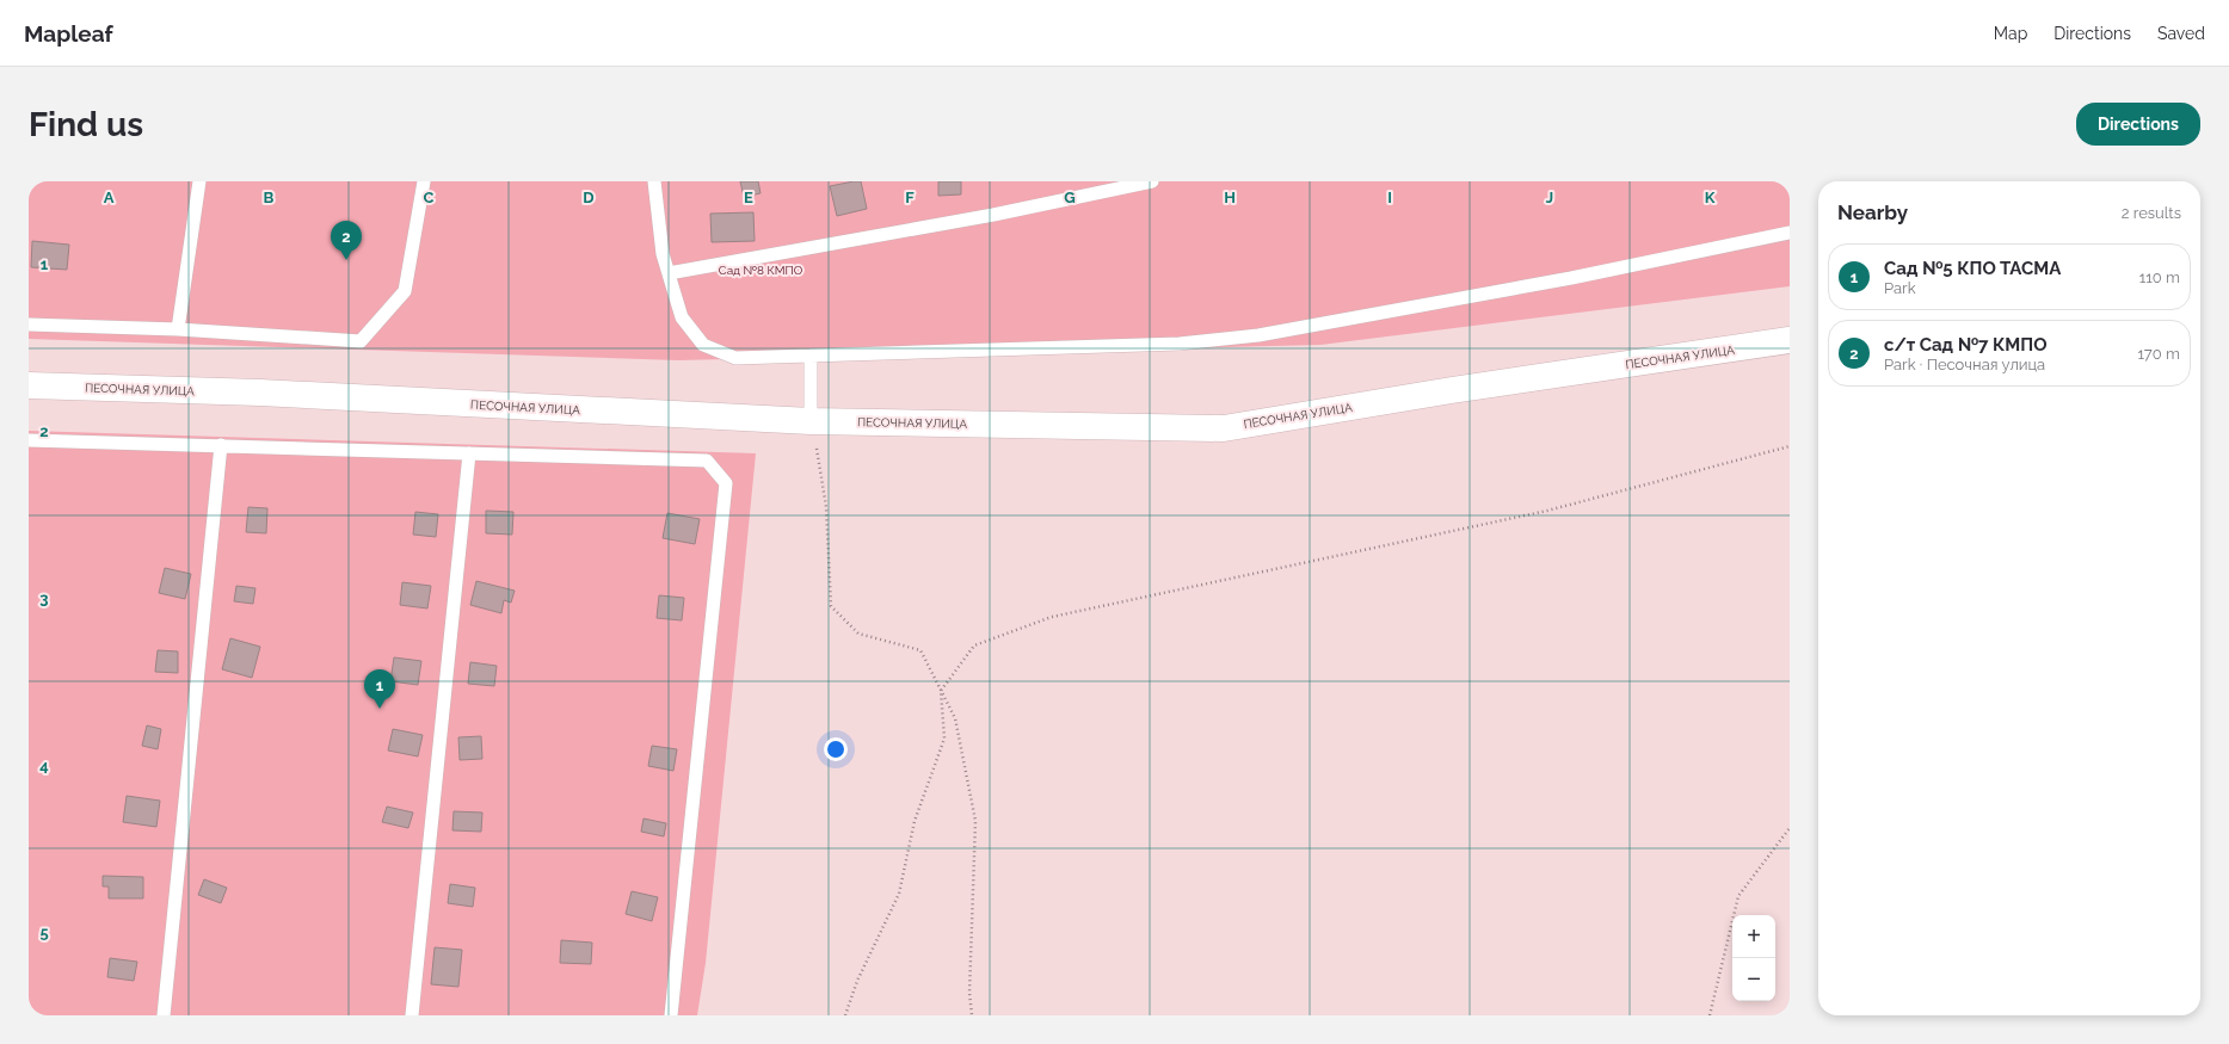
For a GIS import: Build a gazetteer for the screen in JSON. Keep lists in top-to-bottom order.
{
  "streets": {
    "main road": ["ПЕСОЧНАЯ УЛИЦА"]
  },
  "parks": ["Сад №8 КМПО"],
  "page": {
    "header": "Mapleaf",
    "nav": ["Map", "Directions", "Saved"],
    "buttons": "Directions",
    "title": "Find us",
    "heading": ["Nearby", "2 results"],
    "pins": ["2", "1"],
    "list": [
      {
        "mark": "1",
        "name": "Сад №5 КПО ТАСМА",
        "note": "Park",
        "value": "110 m"
      },
      {
        "mark": "2",
        "name": "с/т Сад №7 КМПО",
        "note": "Park · Песочная улица",
        "value": "170 m"
      }
    ],
    "map_buttons": ["+", "−"]
  },
  "grid": {
    "columns": [
      "A",
      "B",
      "C",
      "D",
      "E",
      "F",
      "G",
      "H",
      "I",
      "J",
      "K"
    ],
    "rows": [
      "1",
      "2",
      "3",
      "4",
      "5"
    ]
  }
}
